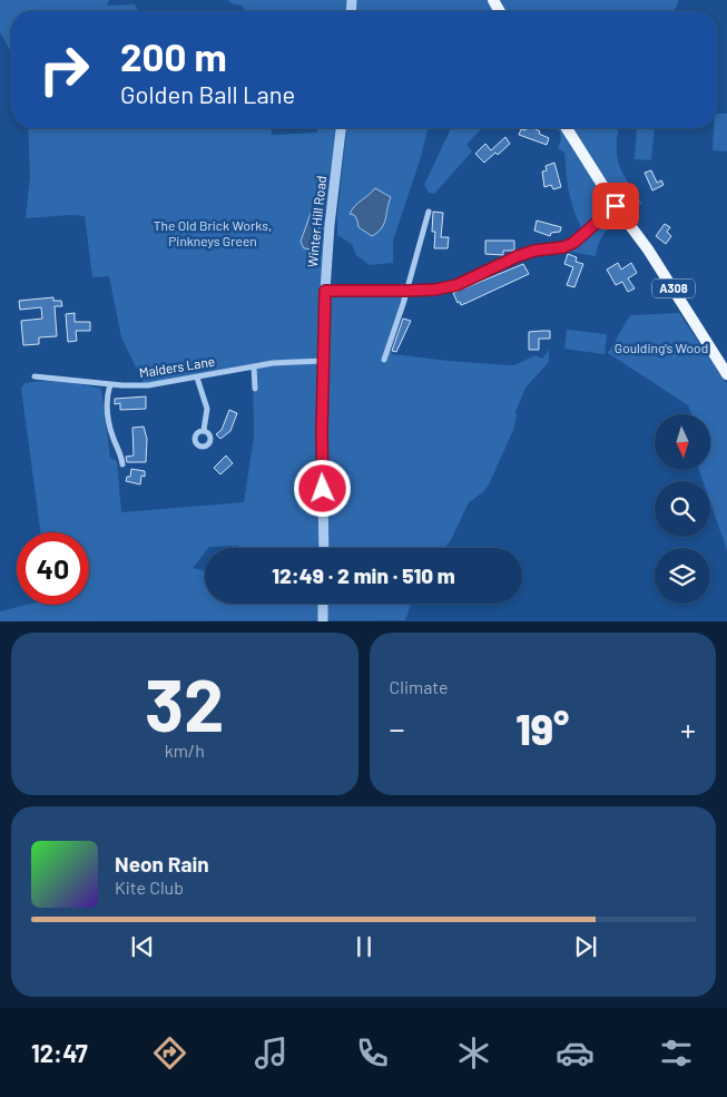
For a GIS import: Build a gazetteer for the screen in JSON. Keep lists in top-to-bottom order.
{
  "streets": {
    "main road": ["A308"],
    "street": ["Winter Hill Road", "Malders Lane"]
  },
  "crossings": [
    ["Winter Hill Road", "Malders Lane"]
  ],
  "parks": ["The Old Brick Works, Pinkneys Green", "Goulding's Wood"],
  "north": "bottom",
  "page": {
    "turn": ["200 m", "Golden Ball Lane"],
    "limit": "40",
    "trip": "12:49 · 2 min · 510 m",
    "tile": [
      ["32", "km/h"],
      "Climate"
    ],
    "heat": ["−", "19°", "+"],
    "song": ["Neon Rain", "Kite Club"],
    "tabs": "12:47"
  }
}
